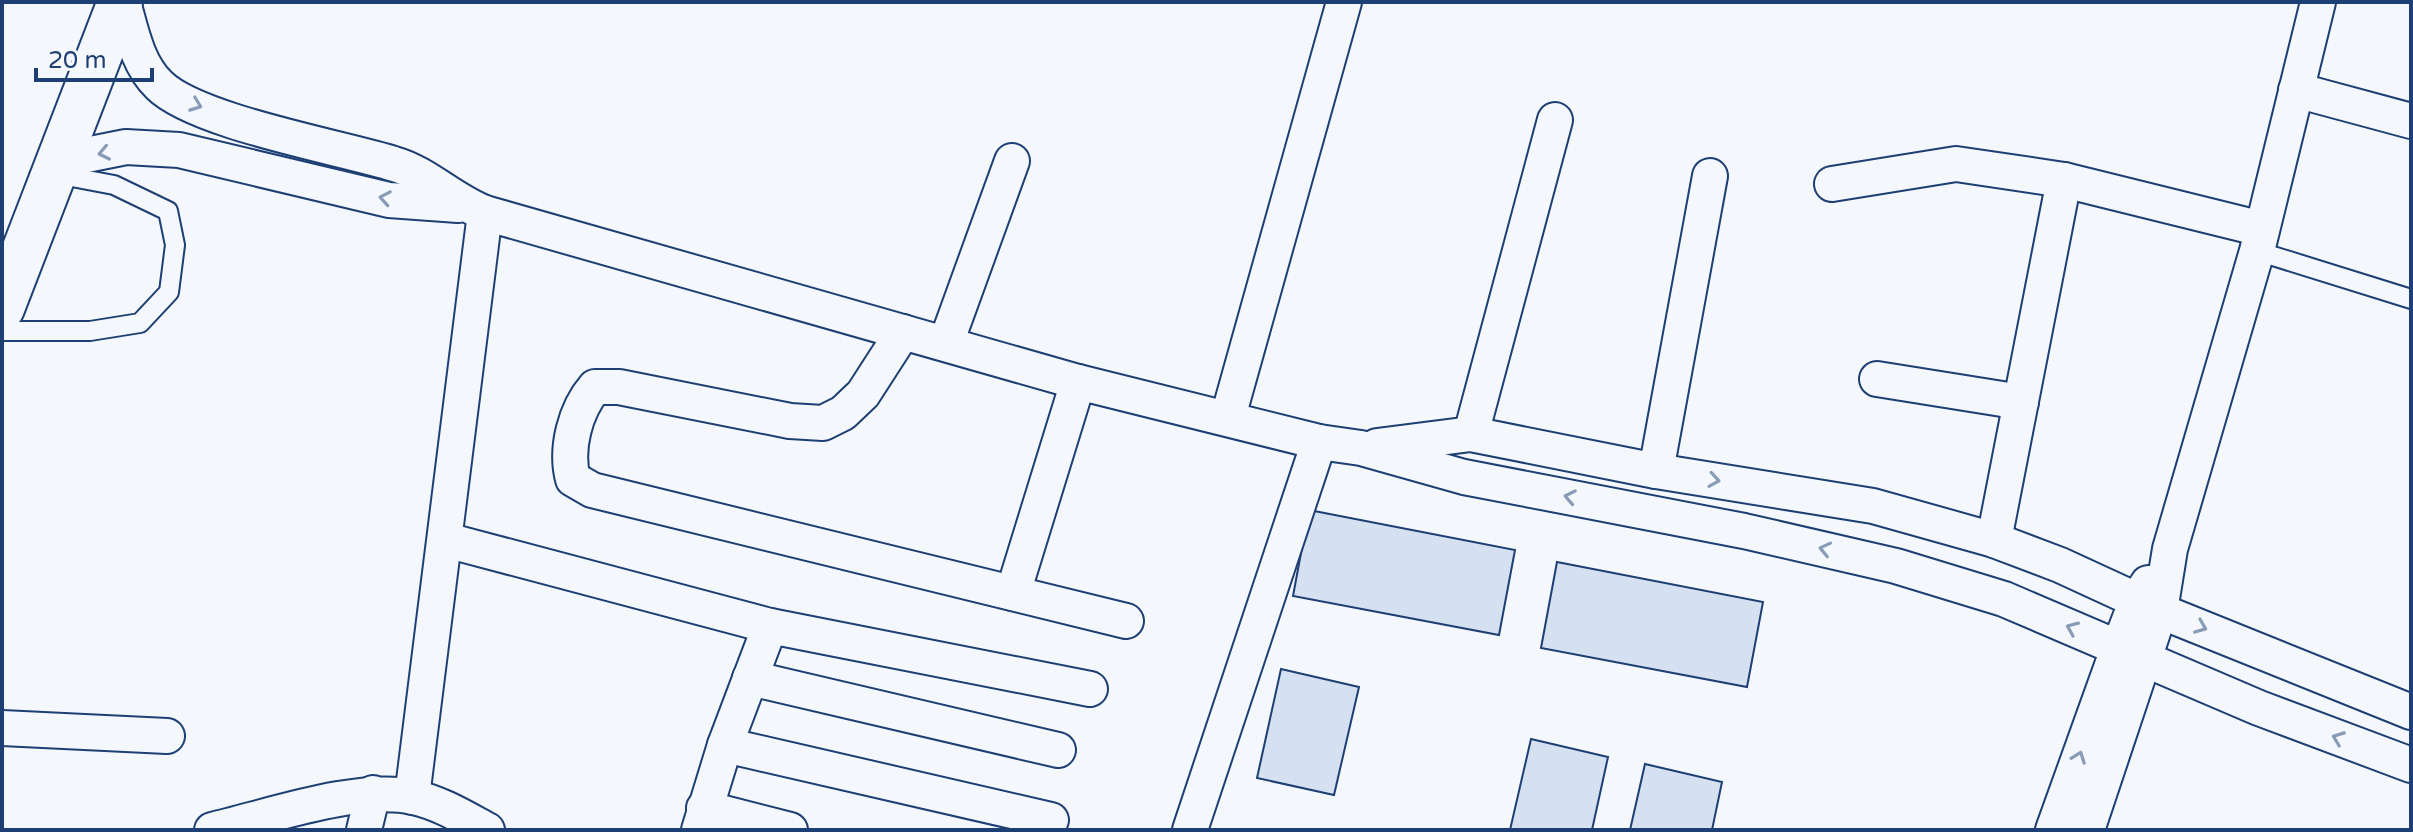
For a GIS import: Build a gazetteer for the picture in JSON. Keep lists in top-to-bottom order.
{
  "scale_bar": "20 m"
}
